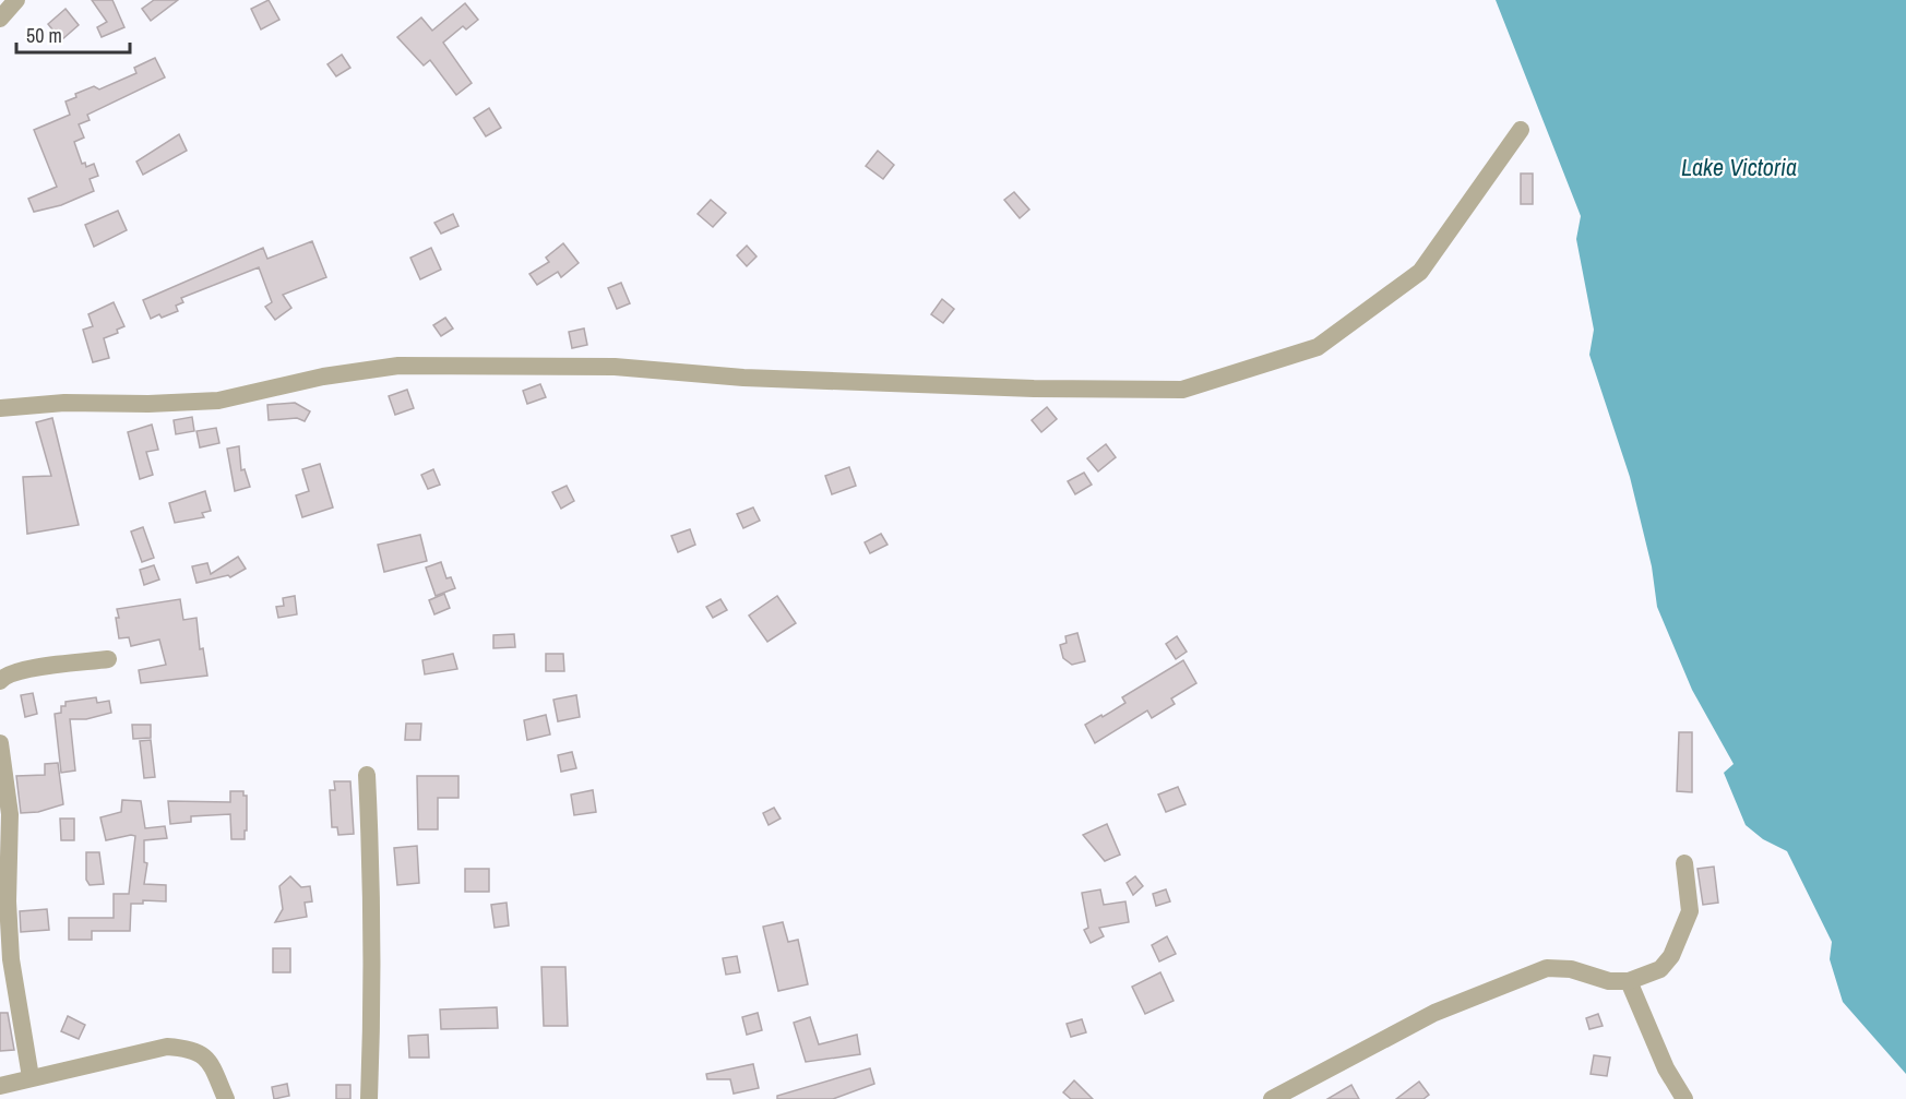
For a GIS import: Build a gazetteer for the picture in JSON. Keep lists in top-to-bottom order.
{
  "water": ["Lake Victoria"],
  "scale_bar": "50 m"
}
